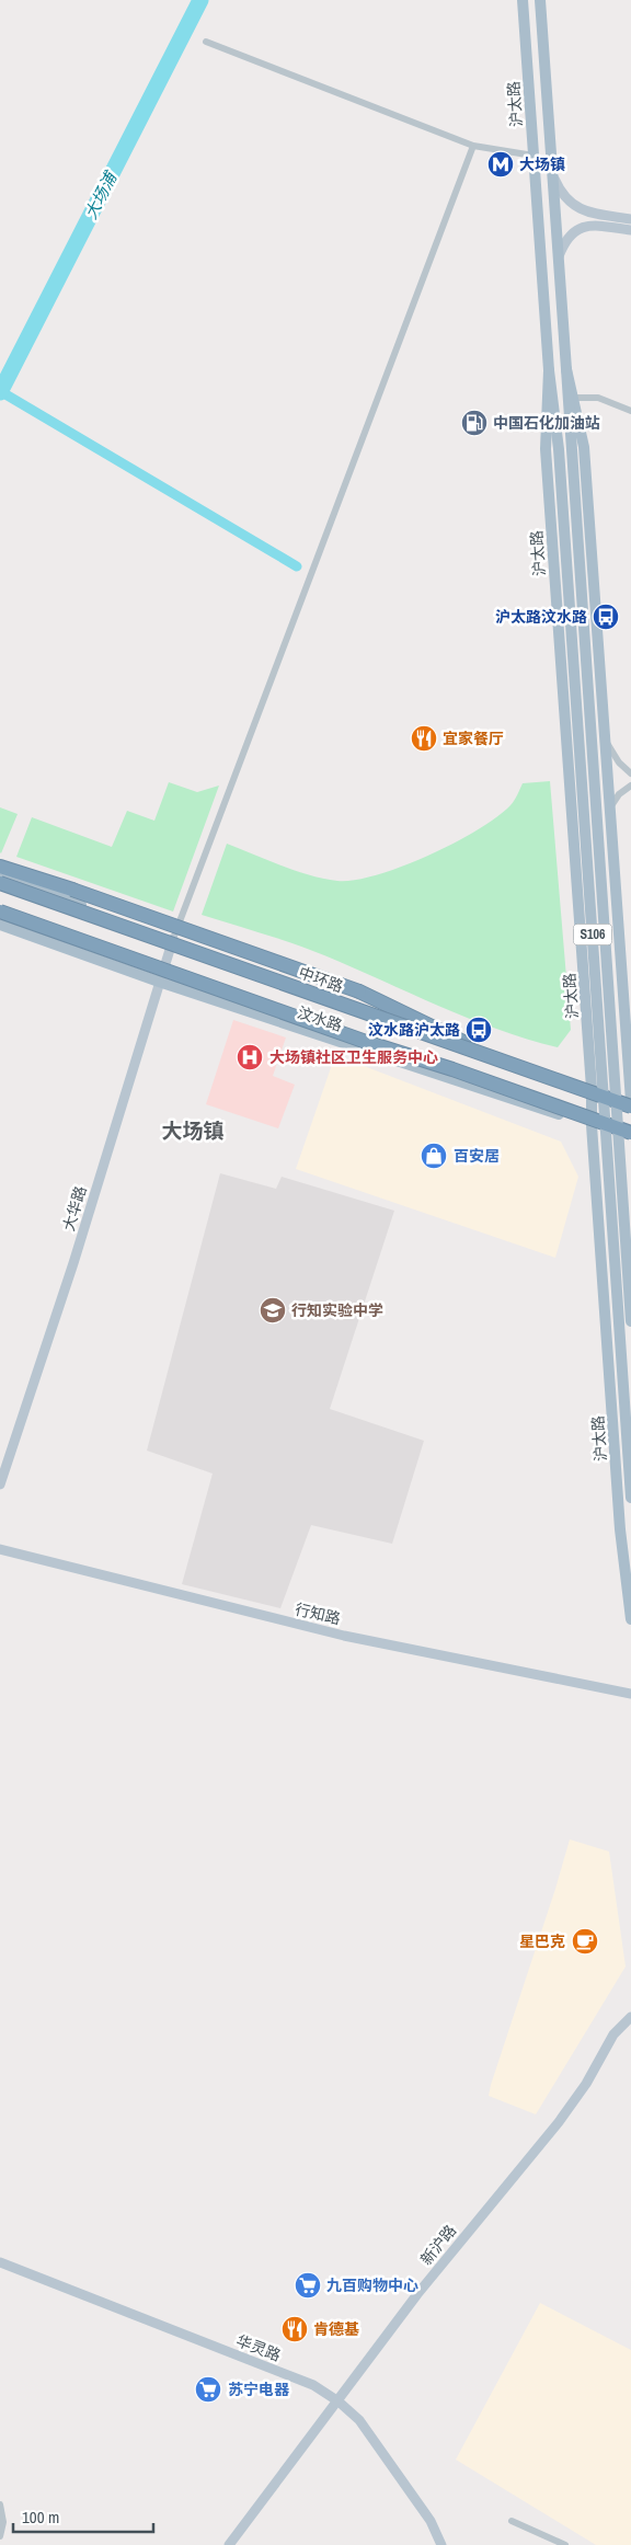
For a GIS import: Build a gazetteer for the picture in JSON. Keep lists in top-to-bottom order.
{
  "streets": {
    "highway": ["中环路"],
    "main road": ["沪太路", "S106", "汶水路"],
    "street": [
      "大华路",
      "行知路",
      "新沪路",
      "华灵路"
    ]
  },
  "crossings": [
    ["沪太路", "汶水路"],
    ["S106", "汶水路"],
    ["汶水路", "大华路"],
    ["新沪路", "华灵路"]
  ],
  "districts": ["大场镇"],
  "water": ["大场浦"],
  "places": {
    "metro station": ["大场镇"],
    "fuel station": ["中国石化加油站"],
    "bus stop": ["沪太路汶水路", "汶水路沪太路"],
    "restaurant": ["宜家餐厅", "肯德基"],
    "hospital": ["大场镇社区卫生服务中心"],
    "shop": ["百安居"],
    "school or university": ["行知实验中学"],
    "cafe": ["星巴克"],
    "supermarket": ["九百购物中心", "苏宁电器"]
  },
  "scale_bar": "100 m"
}
